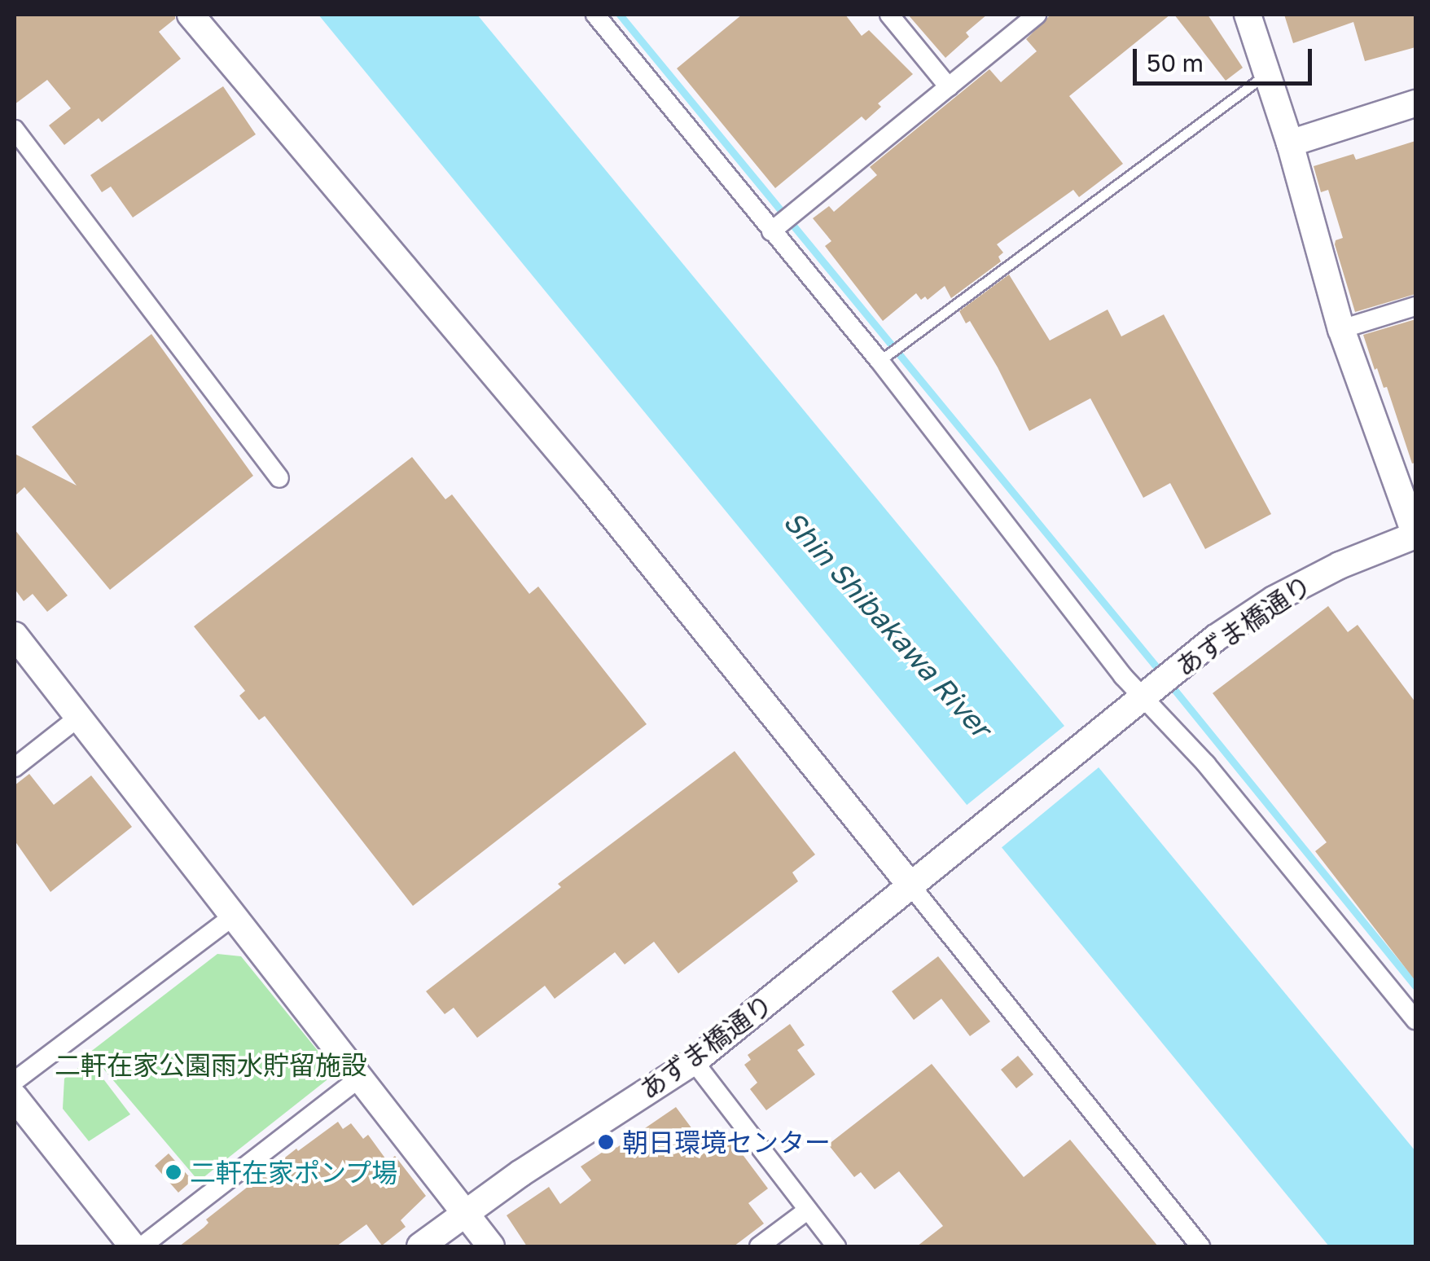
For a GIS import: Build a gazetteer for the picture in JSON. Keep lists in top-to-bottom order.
{
  "streets": {
    "street": ["あずま橋通り"]
  },
  "water": ["Shin Shibakawa River"],
  "parks": ["二軒在家公園雨水貯留施設"],
  "places": ["朝日環境センター", "二軒在家ポンプ場"],
  "scale_bar": "50 m"
}
